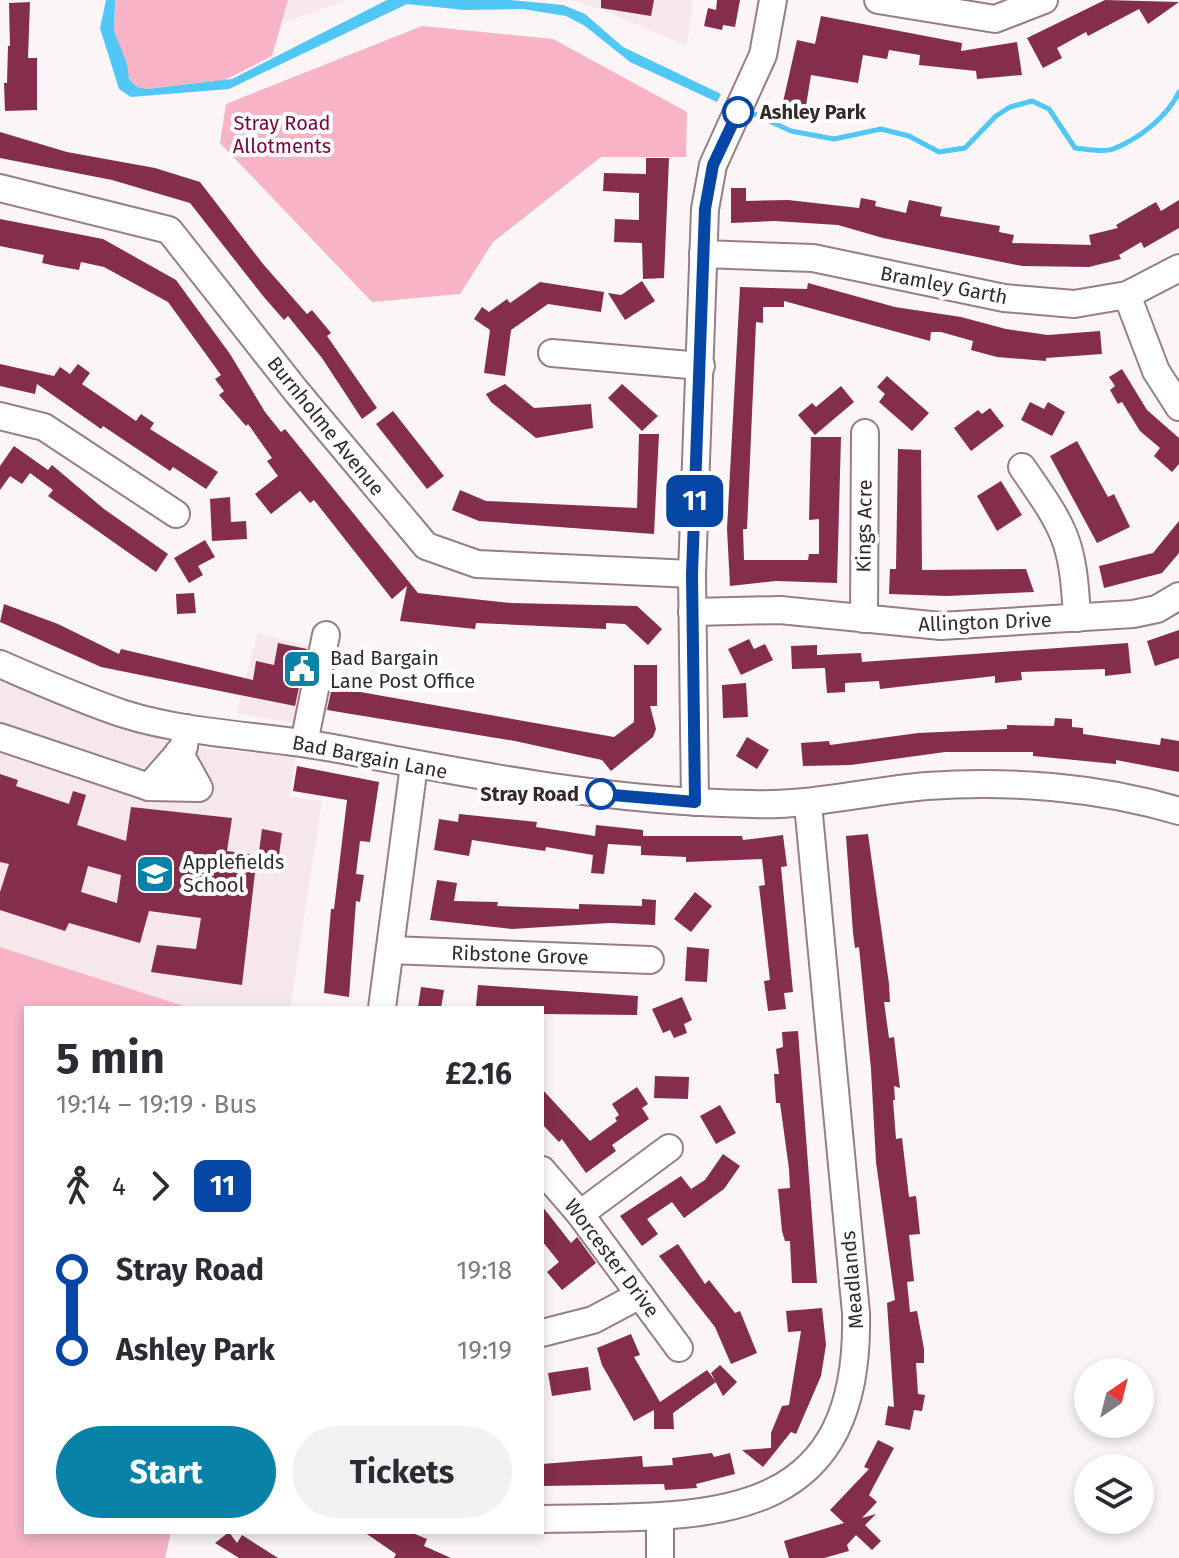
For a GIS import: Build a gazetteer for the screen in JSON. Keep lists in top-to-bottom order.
{
  "streets": {
    "street": [
      "Bramley Garth",
      "Burnholme Avenue",
      "Kings Acre",
      "Allington Drive",
      "Bad Bargain Lane",
      "Ribstone Grove",
      "Worcester Drive",
      "Meadlands"
    ]
  },
  "crossings": [
    ["Kings Acre", "Allington Drive"],
    ["Bad Bargain Lane", "Meadlands"]
  ],
  "parks": ["Stray Road Allotments"],
  "places": {
    "other": ["Ashley Park", "Stray Road"],
    "public building": ["Bad Bargain Lane Post Office"],
    "school or university": ["Applefields School"]
  },
  "lines": ["bus line 11"],
  "north": "top right",
  "page": {
    "on_map": "11",
    "heading": ["5 min", "19:14 – 19:19 · Bus", "£2.16"],
    "legs": ["4", "11"],
    "list": [
      {
        "name": "Stray Road",
        "value": "19:18"
      },
      {
        "name": "Ashley Park",
        "value": "19:19"
      }
    ],
    "buttons": ["Start", "Tickets"]
  }
}
